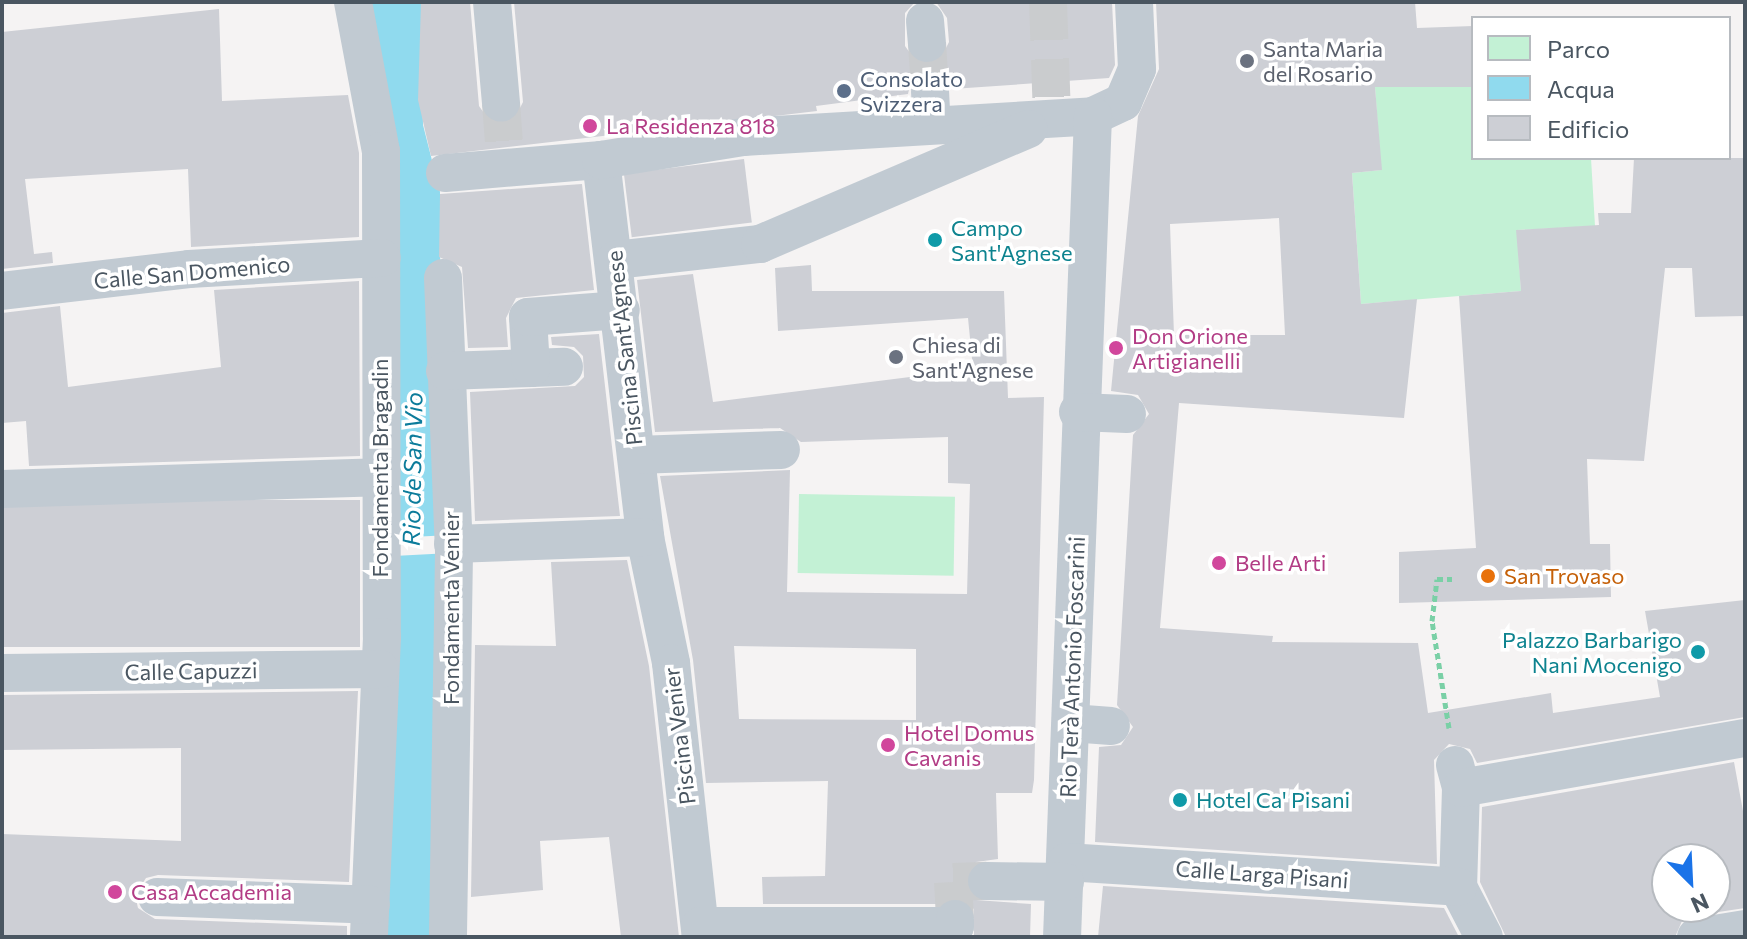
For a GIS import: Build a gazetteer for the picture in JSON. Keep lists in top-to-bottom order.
{
  "streets": {
    "street": [
      "Calle San Domenico",
      "Piscina Sant'Agnese",
      "Fondamenta Bragadin",
      "Fondamenta Venier",
      "Rio Terà Antonio Foscarini",
      "Calle Capuzzi",
      "Piscina Venier",
      "Calle Larga Pisani"
    ]
  },
  "crossings": [
    ["Calle San Domenico", "Fondamenta Bragadin"],
    ["Piscina Sant'Agnese", "Piscina Venier"],
    ["Fondamenta Bragadin", "Calle Capuzzi"],
    ["Rio Terà Antonio Foscarini", "Calle Larga Pisani"]
  ],
  "water": ["Rio de San Vio"],
  "places": [
    "Santa Maria del Rosario",
    "Consolato Svizzera",
    "La Residenza 818",
    "Campo Sant'Agnese",
    "Don Orione Artigianelli",
    "Chiesa di Sant'Agnese",
    "Belle Arti",
    "San Trovaso",
    "Palazzo Barbarigo Nani Mocenigo",
    "Hotel Domus Cavanis",
    "Hotel Ca' Pisani",
    "Casa Accademia"
  ],
  "legend": ["Parco", "Acqua", "Edificio"],
  "north": "bottom right"
}
